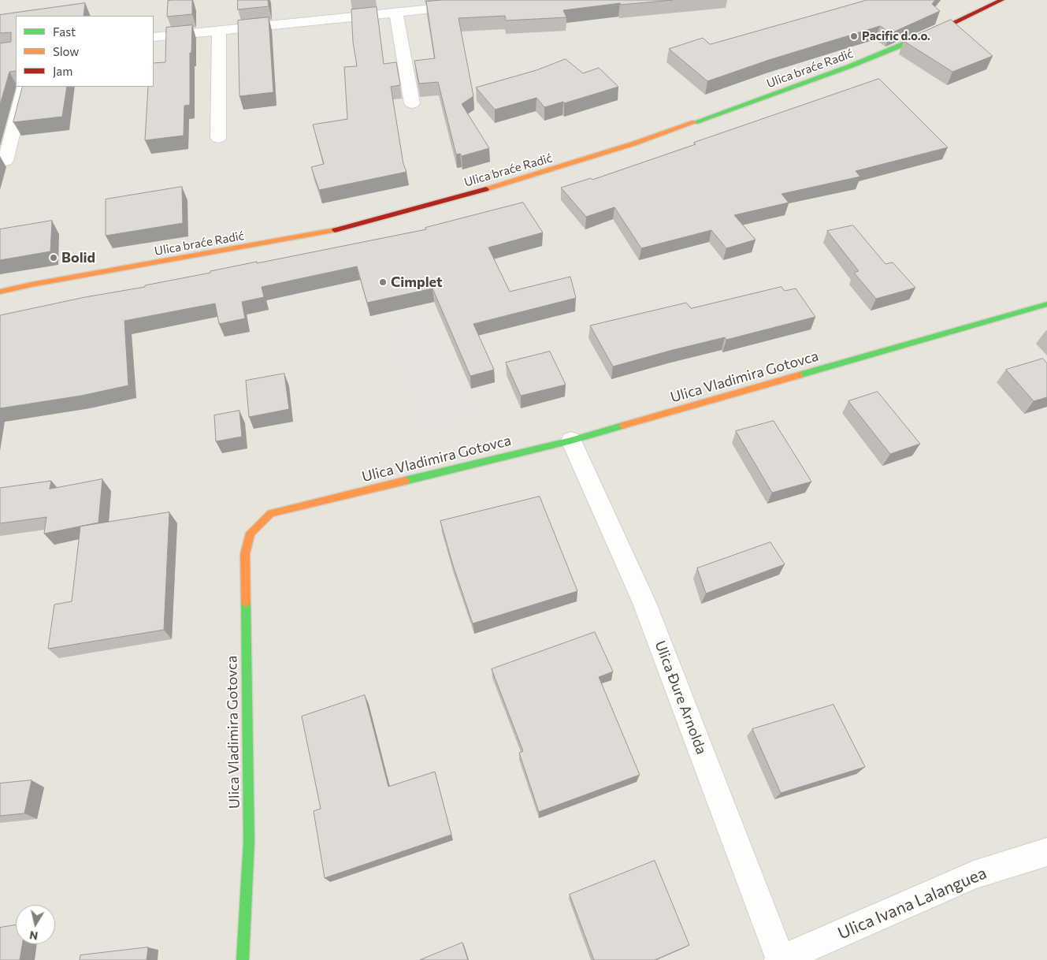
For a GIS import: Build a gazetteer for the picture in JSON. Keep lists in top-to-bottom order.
{
  "streets": {
    "main road": ["Ulica braće Radić", "Ulica Vladimira Gotovca"],
    "street": ["Ulica Đure Arnolda", "Ulica Ivana Lalanguea"]
  },
  "crossings": [
    ["Ulica Vladimira Gotovca", "Ulica Đure Arnolda"],
    ["Ulica Đure Arnolda", "Ulica Ivana Lalanguea"]
  ],
  "places": ["Pacific d.o.o.", "Bolid", "Cimplet"],
  "legend": ["Fast", "Slow", "Jam"],
  "north": "bottom"
}
